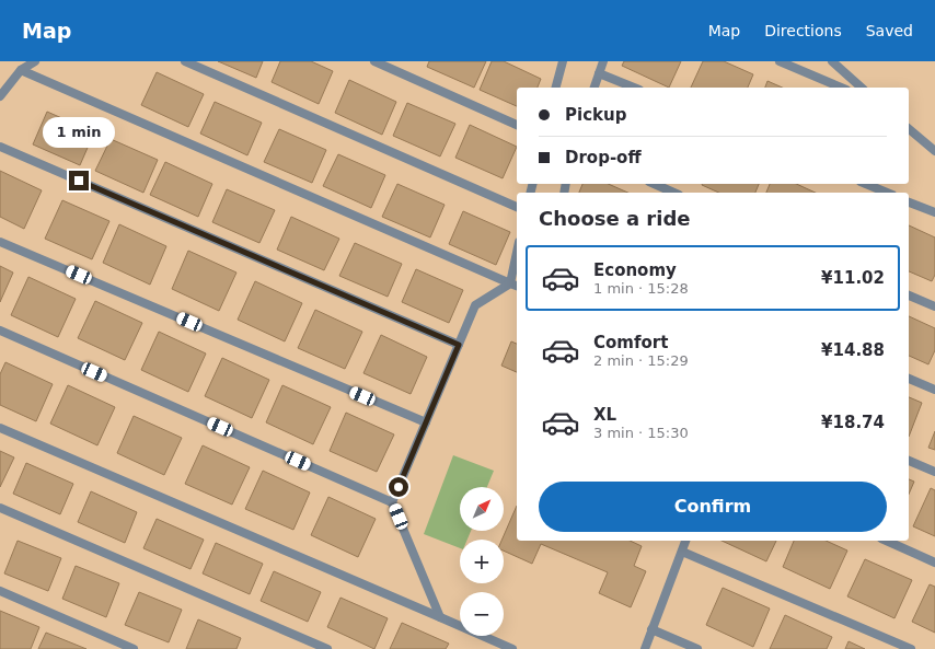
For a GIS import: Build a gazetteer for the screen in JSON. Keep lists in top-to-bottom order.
{
  "north": "top right",
  "page": {
    "header": "Map",
    "nav": ["Map", "Directions", "Saved"],
    "banner": ["Pickup", "Drop-off"],
    "bubble": "1 min",
    "heading": "Choose a ride",
    "list": [
      {
        "name": "Economy",
        "note": "1 min · 15:28",
        "value": "¥11.02"
      },
      {
        "name": "Comfort",
        "note": "2 min · 15:29",
        "value": "¥14.88"
      },
      {
        "name": "XL",
        "note": "3 min · 15:30",
        "value": "¥18.74"
      }
    ],
    "buttons": "Confirm",
    "map_buttons": ["+", "−"]
  }
}
